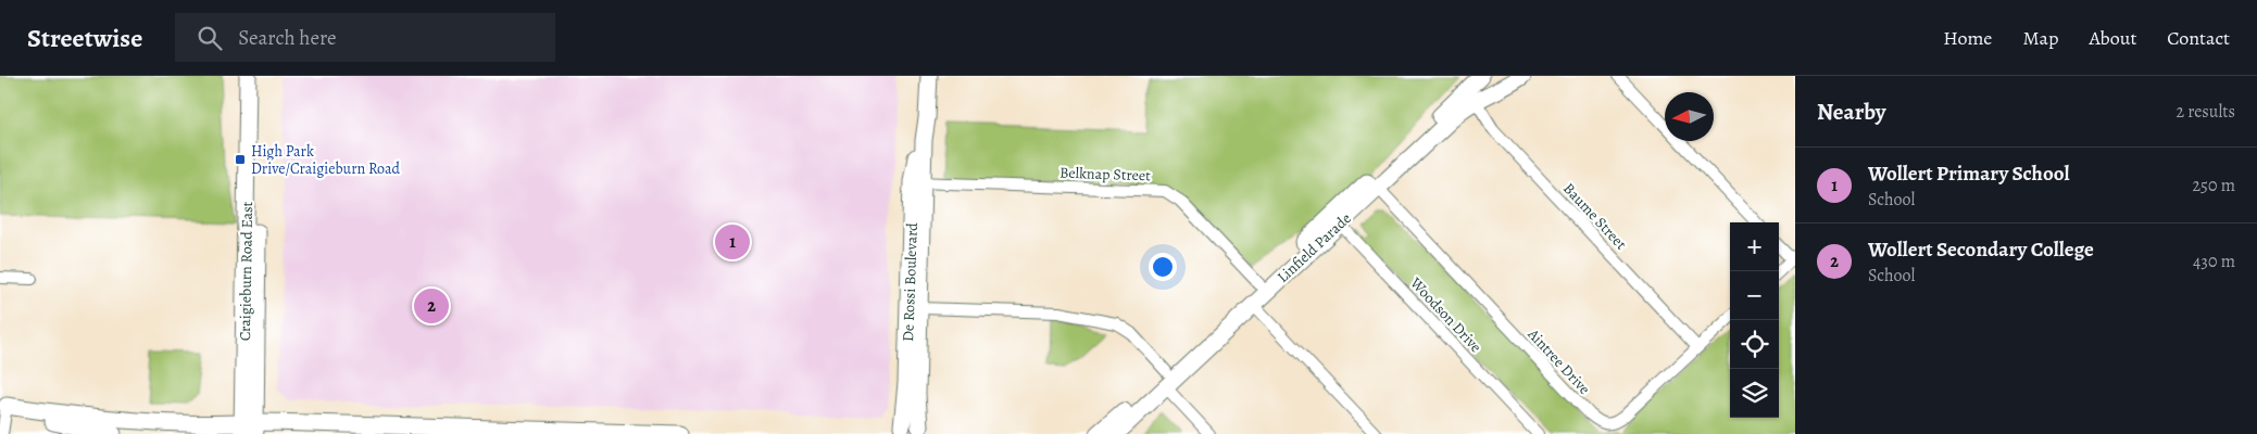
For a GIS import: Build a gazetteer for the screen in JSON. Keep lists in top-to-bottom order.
{
  "streets": {
    "street": [
      "Belknap Street",
      "Baume Street",
      "Linfield Parade",
      "Craigieburn Road East",
      "De Rossi Boulevard",
      "Woodson Drive",
      "Aintree Drive"
    ]
  },
  "crossings": [
    ["Belknap Street", "Linfield Parade"],
    ["Belknap Street", "De Rossi Boulevard"],
    ["Baume Street", "Linfield Parade"],
    ["Baume Street", "Aintree Drive"],
    ["Linfield Parade", "Woodson Drive"],
    ["Linfield Parade", "Aintree Drive"]
  ],
  "places": {
    "transit": ["High Park Drive/Craigieburn Road"]
  },
  "north": "left",
  "page": {
    "header": "Streetwise",
    "search": "Search here",
    "nav": [
      "Home",
      "Map",
      "About",
      "Contact"
    ],
    "heading": ["Nearby", "2 results"],
    "list": [
      {
        "mark": "1",
        "name": "Wollert Primary School",
        "note": "School",
        "value": "250 m"
      },
      {
        "mark": "2",
        "name": "Wollert Secondary College",
        "note": "School",
        "value": "430 m"
      }
    ],
    "map_buttons": ["+", "−"],
    "pins": ["1", "2"]
  }
}
